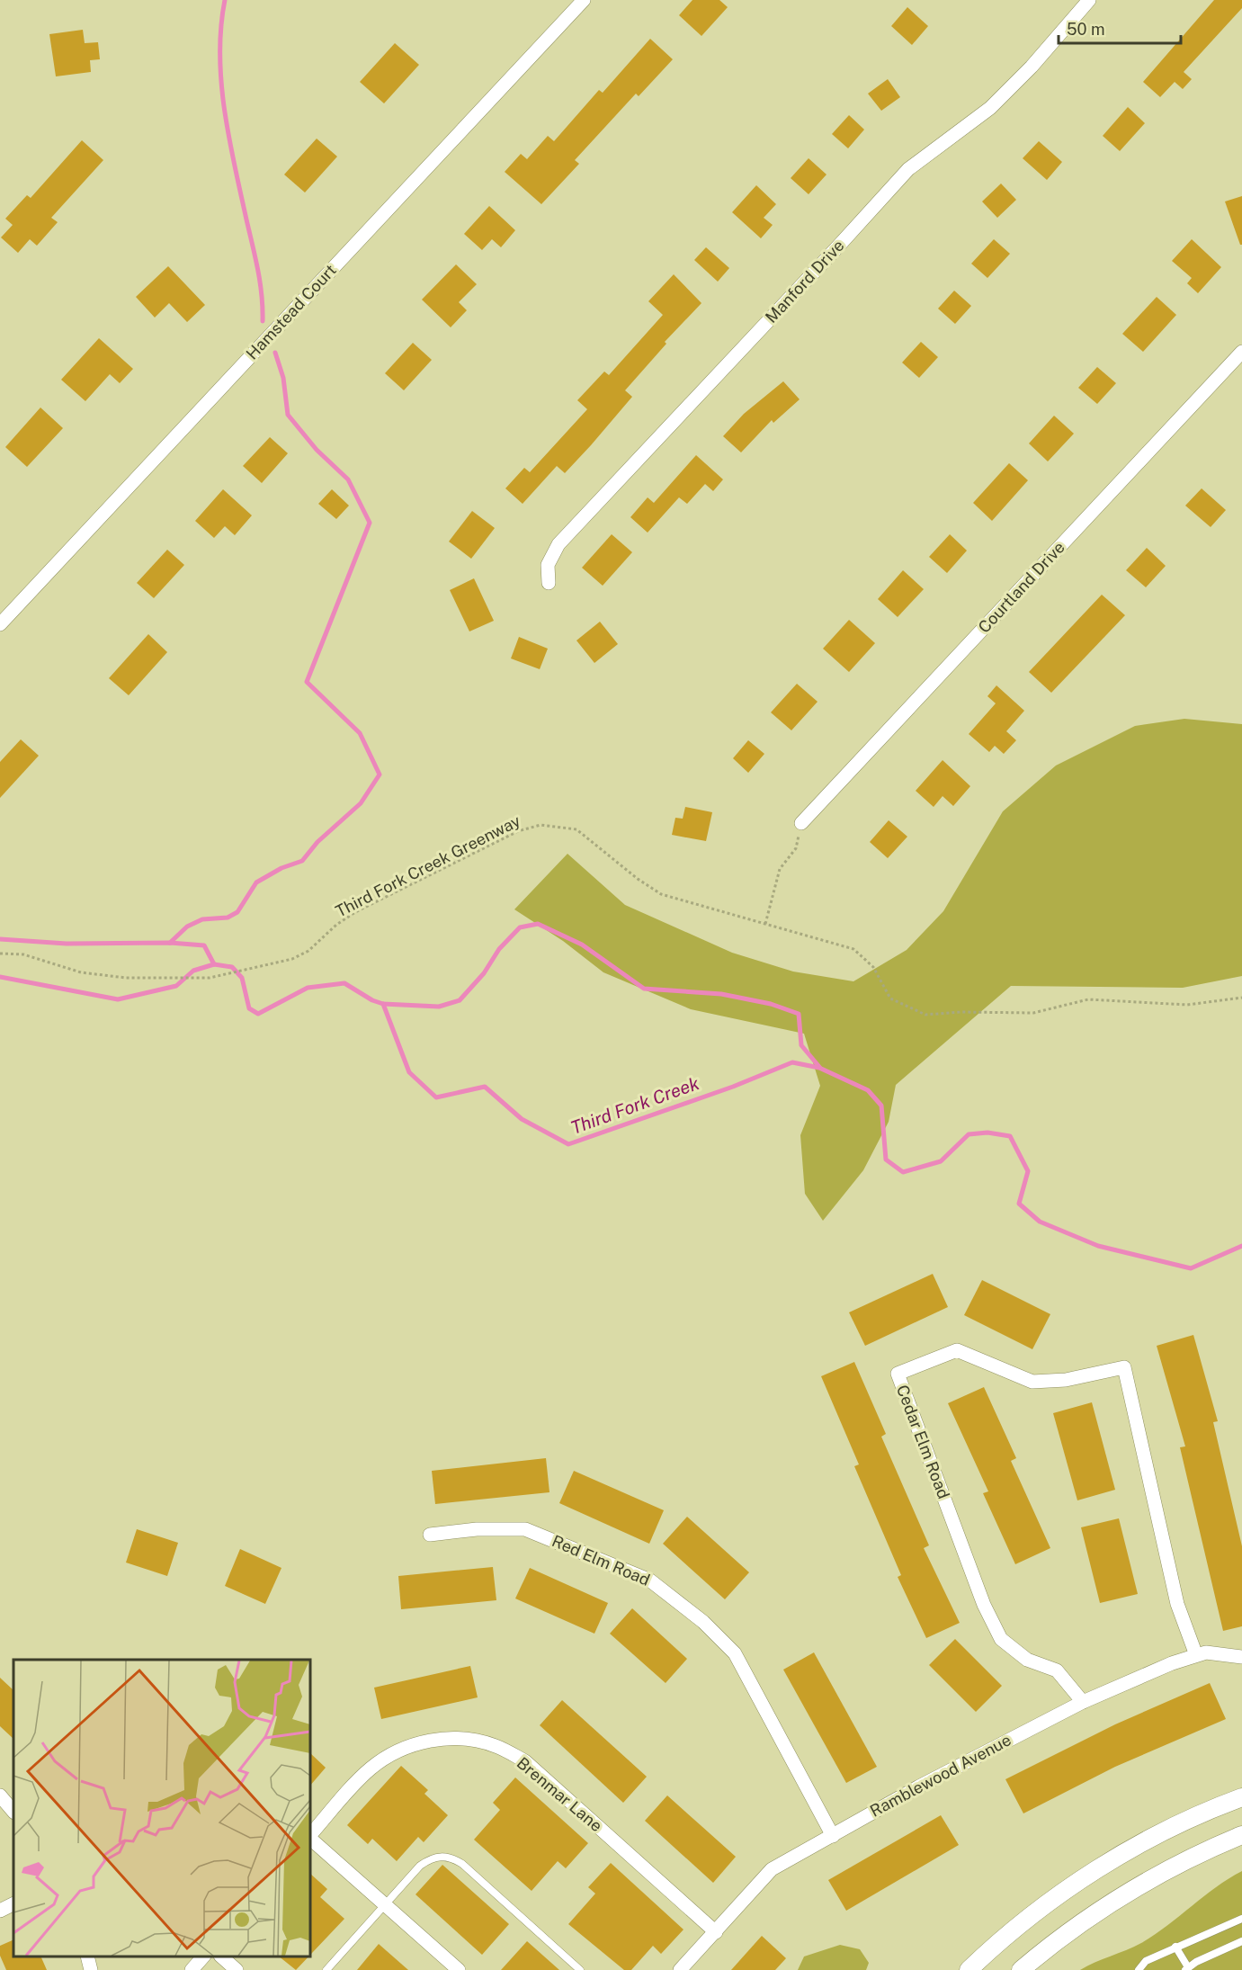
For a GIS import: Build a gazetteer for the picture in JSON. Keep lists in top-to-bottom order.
{
  "streets": {
    "street": [
      "Manford Drive",
      "Hamstead Court",
      "Courtland Drive",
      "Cedar Elm Road",
      "Red Elm Road",
      "Ramblewood Avenue",
      "Brenmar Lane"
    ],
    "path": ["Third Fork Creek Greenway"]
  },
  "crossings": [
    ["Cedar Elm Road", "Ramblewood Avenue"],
    ["Red Elm Road", "Ramblewood Avenue"],
    ["Ramblewood Avenue", "Brenmar Lane"]
  ],
  "water": ["Third Fork Creek"],
  "scale_bar": "50 m"
}
